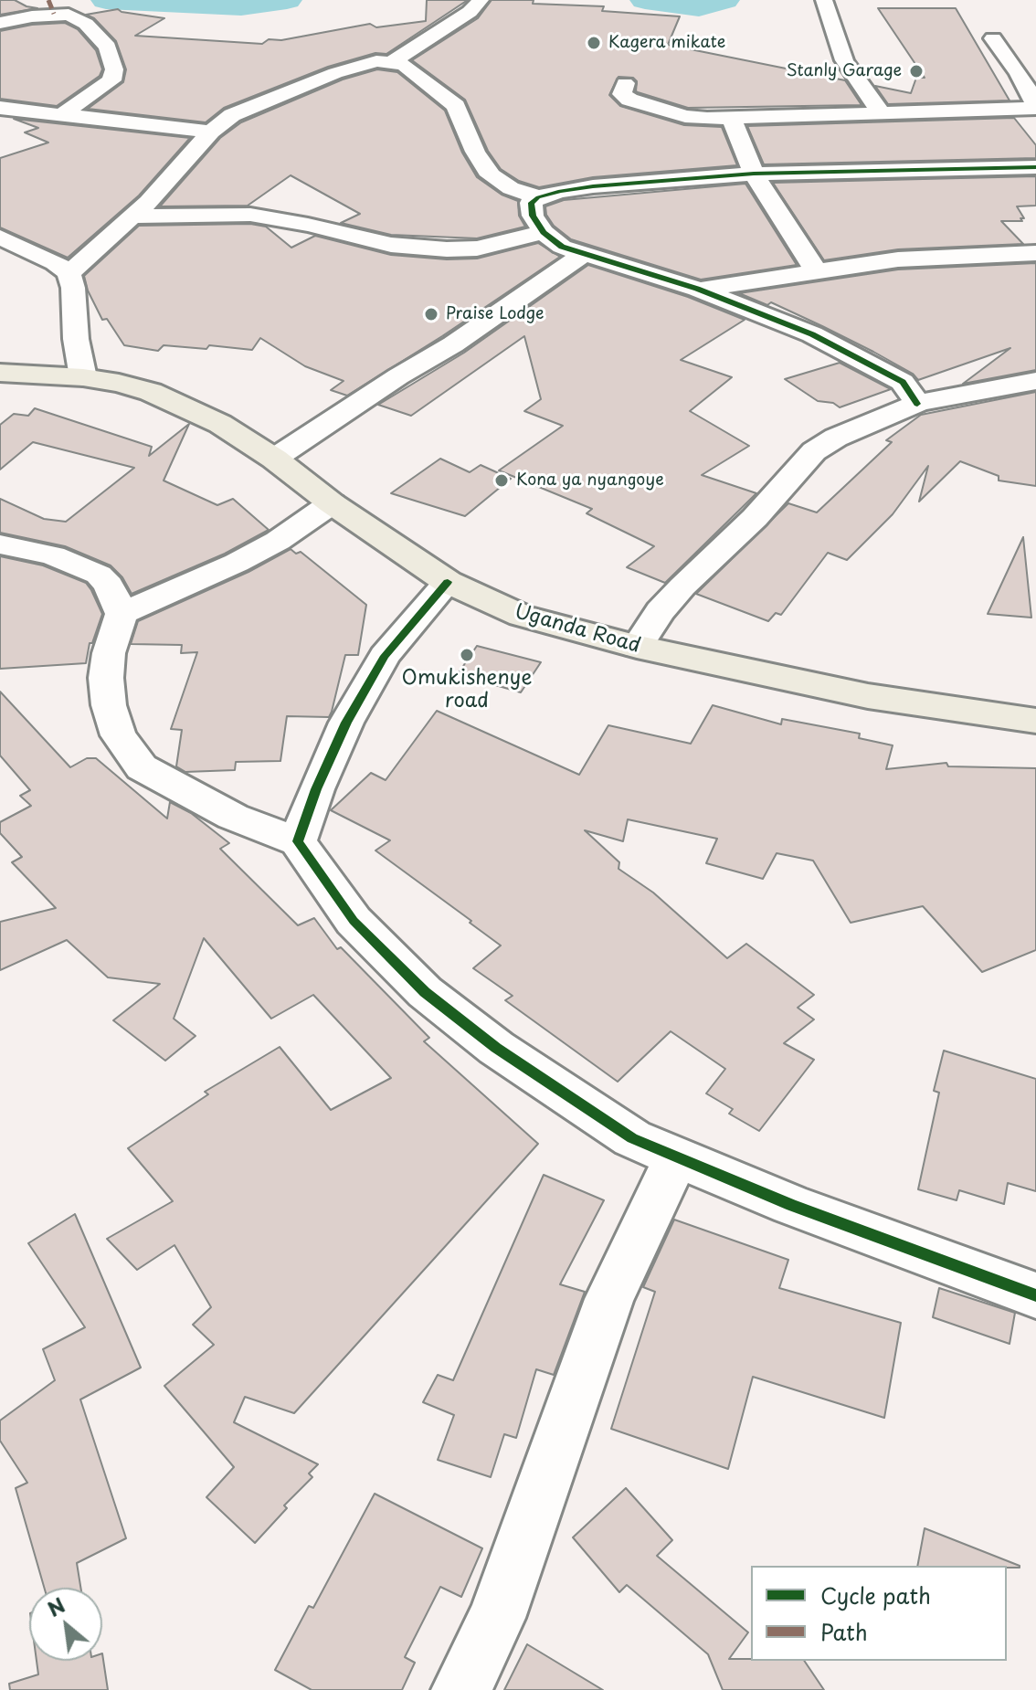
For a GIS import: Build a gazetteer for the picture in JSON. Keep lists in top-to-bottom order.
{
  "streets": {
    "main road": ["Uganda Road"]
  },
  "places": [
    "Kagera mikate",
    "Stanly Garage",
    "Praise Lodge",
    "Kona ya nyangoye",
    "Omukishenye road"
  ],
  "legend": ["Cycle path", "Path"],
  "north": "top left"
}
